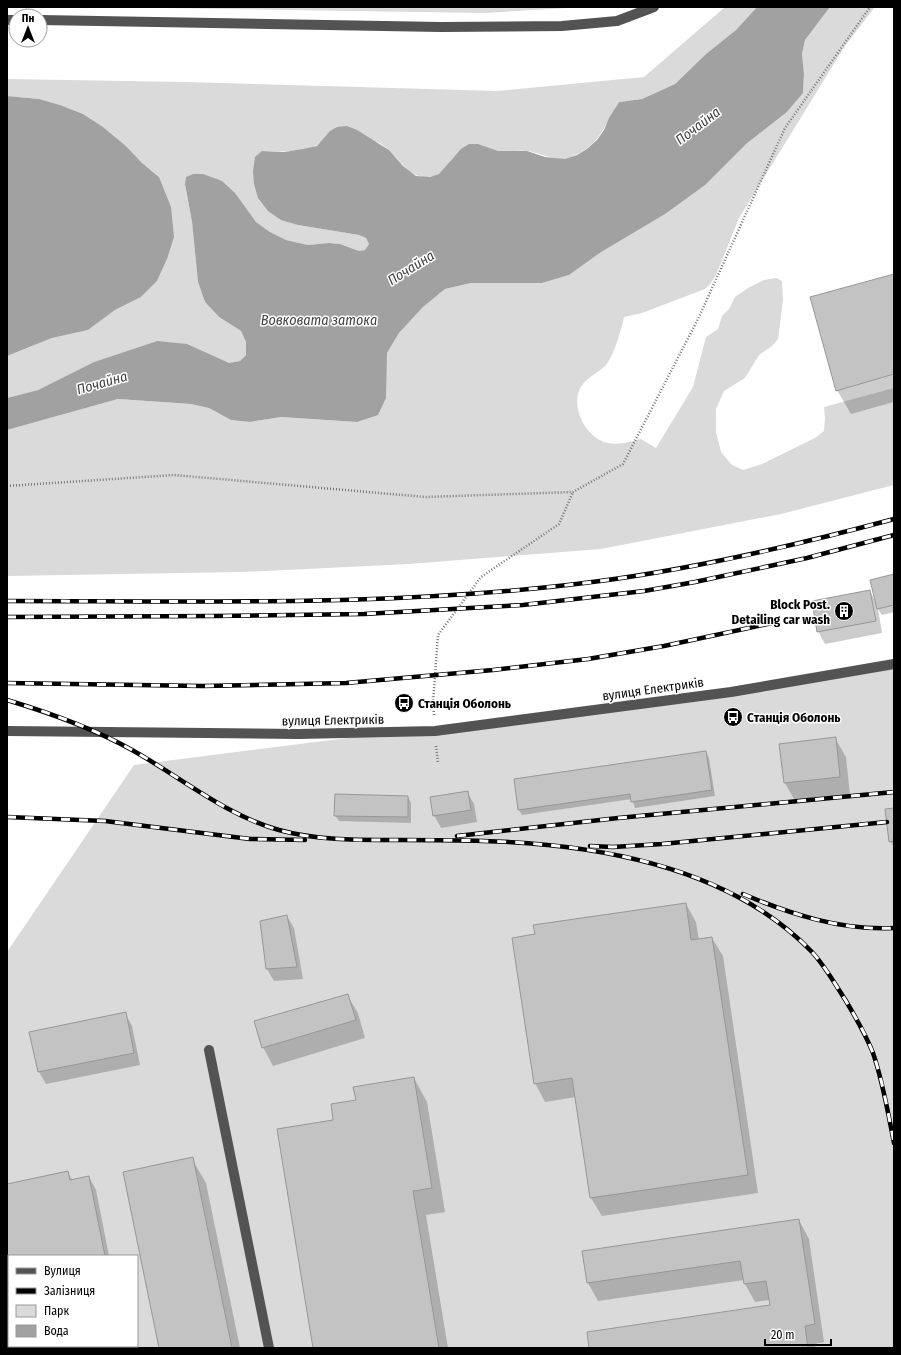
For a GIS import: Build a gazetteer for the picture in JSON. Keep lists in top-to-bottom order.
{
  "streets": {
    "street": ["вулиця Електриків"]
  },
  "water": ["Почайна", "Вовковата затока"],
  "places": {
    "building": ["Block Post. Detailing car wash"],
    "bus stop": ["Станція Оболонь", "Cтанція Оболонь"]
  },
  "legend": [
    "Вулиця",
    "Залізниця",
    "Парк",
    "Вода"
  ],
  "scale_bar": "20 m",
  "north": "top"
}
